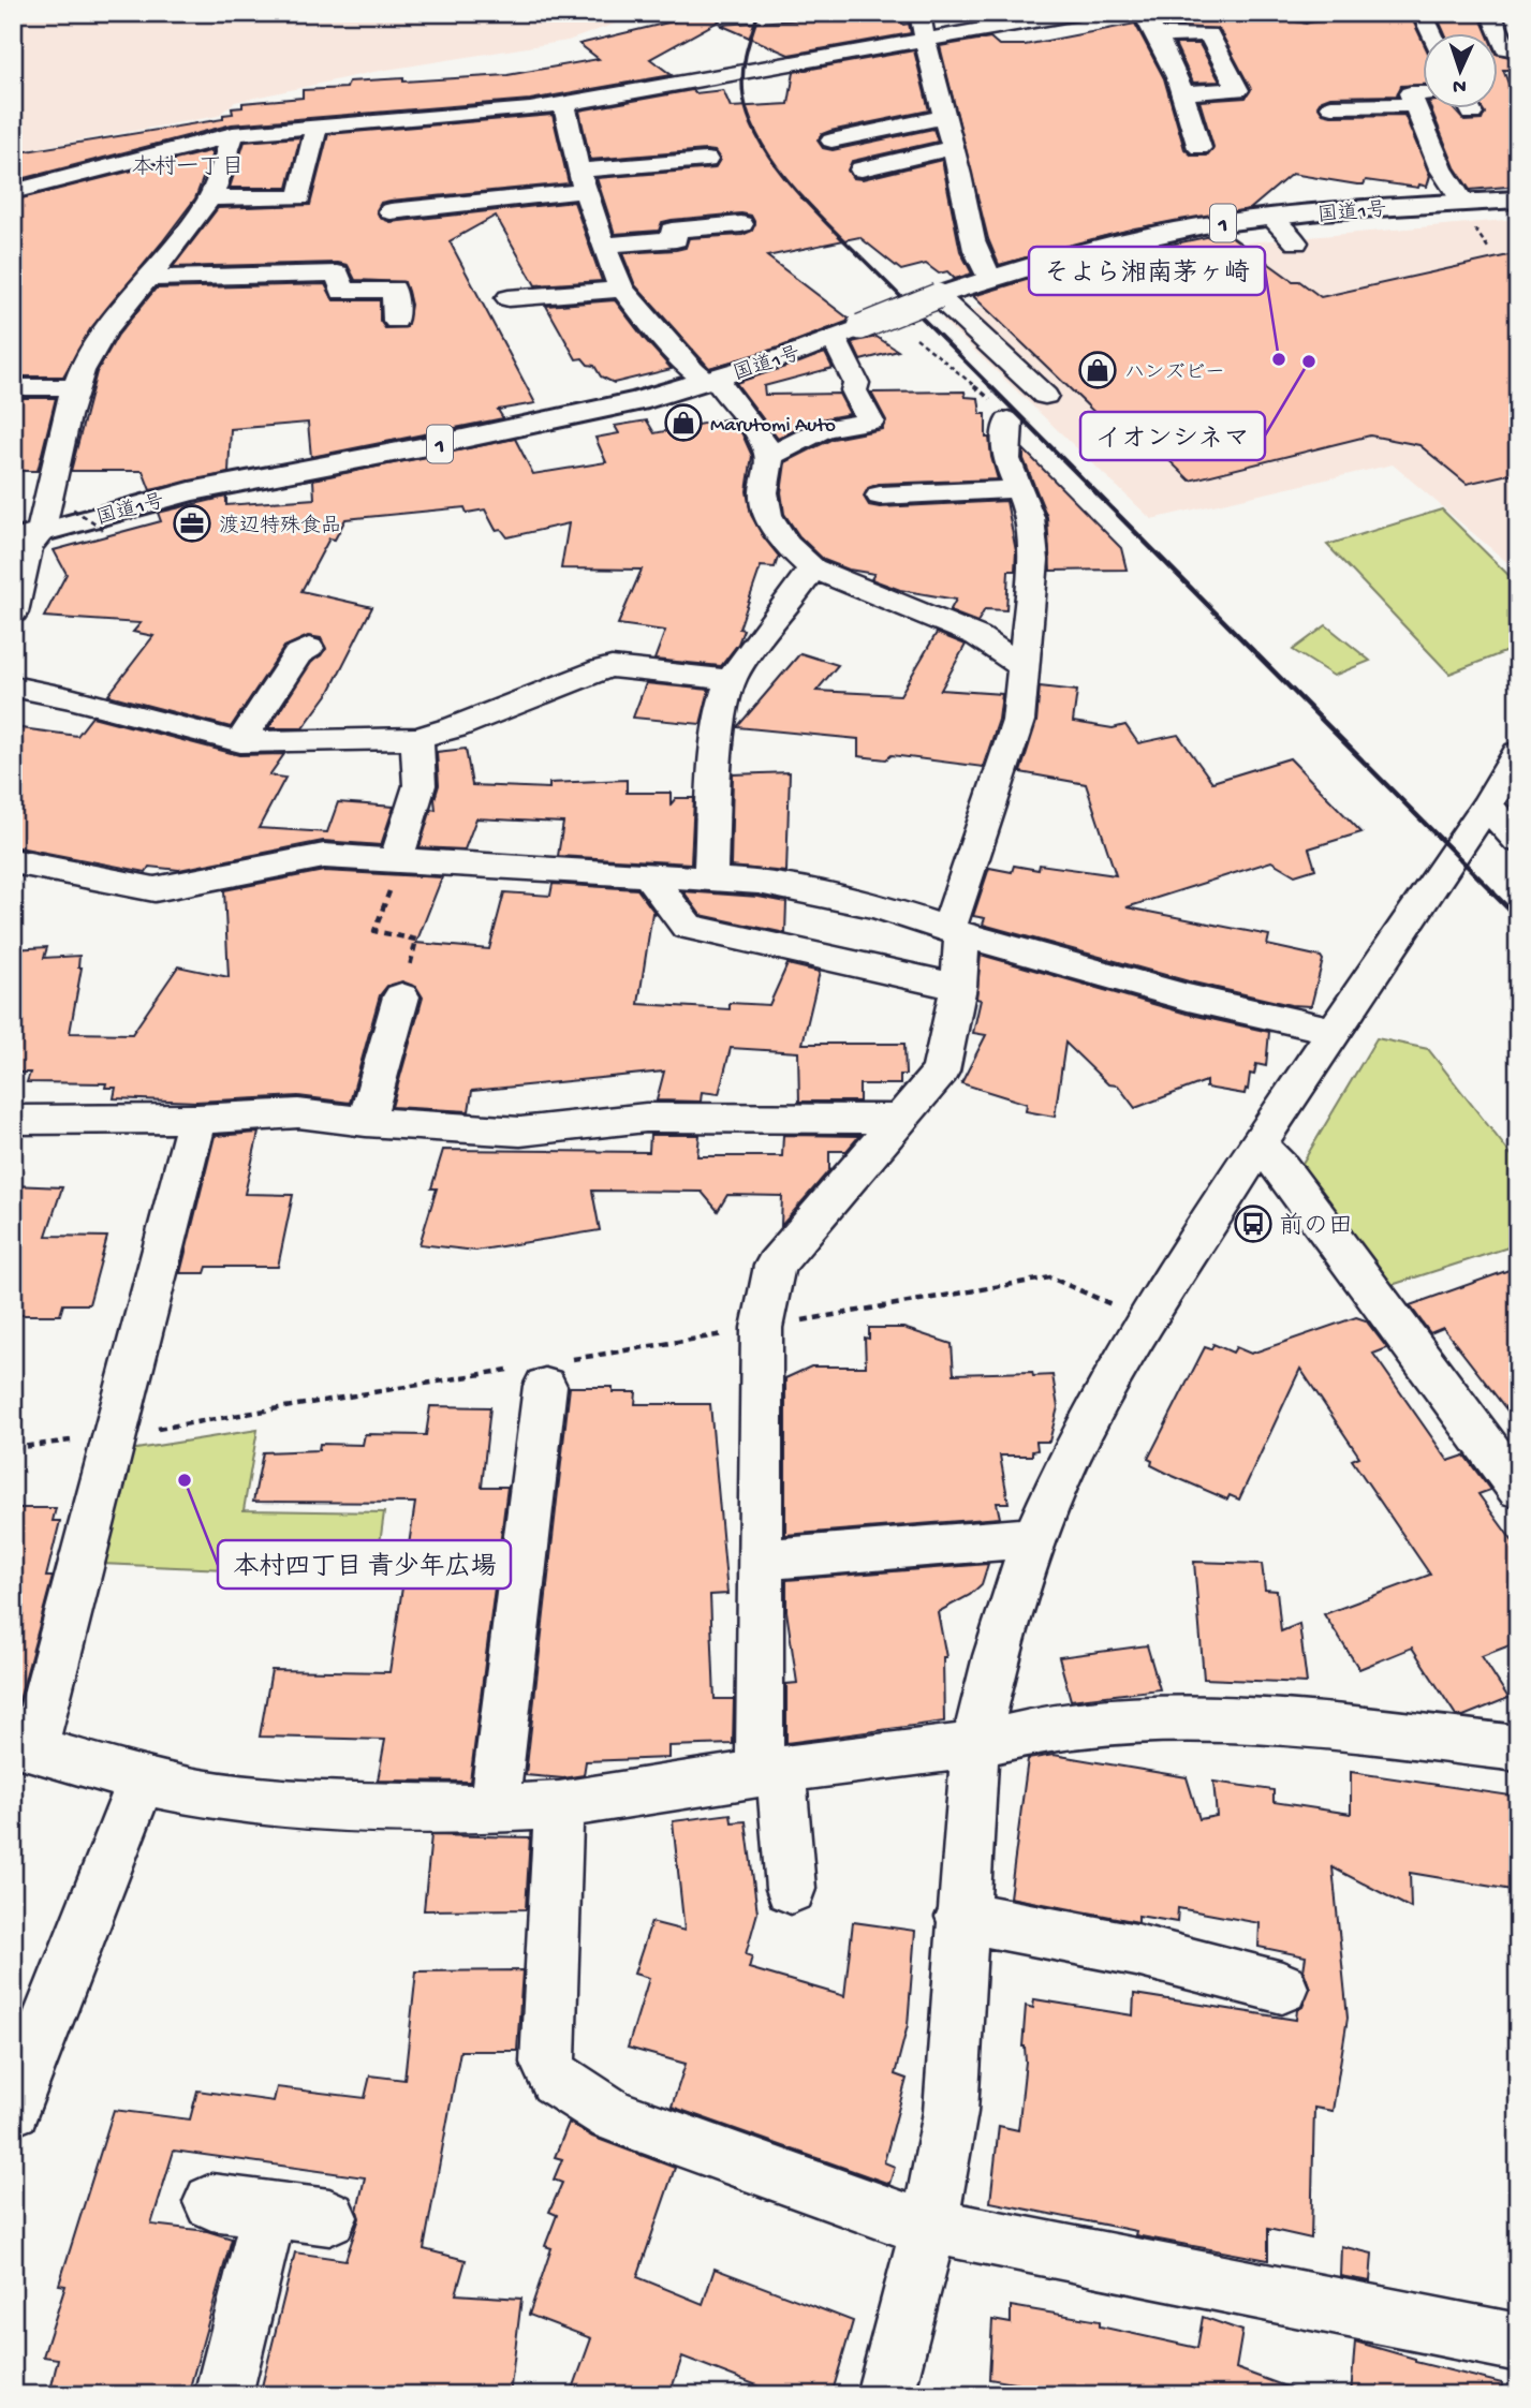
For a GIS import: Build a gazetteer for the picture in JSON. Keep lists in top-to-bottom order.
{
  "streets": {
    "highway": ["国道1号", "1"]
  },
  "districts": ["本村一丁目"],
  "places": {
    "other": ["そよら湘南茅ヶ崎", "イオンシネマ", "本村四丁目 青少年広場"],
    "shop": ["ハンズビー", "Marutomi Auto"],
    "office": ["渡辺特殊食品"],
    "bus stop": ["前の田"]
  },
  "north": "bottom"
}
